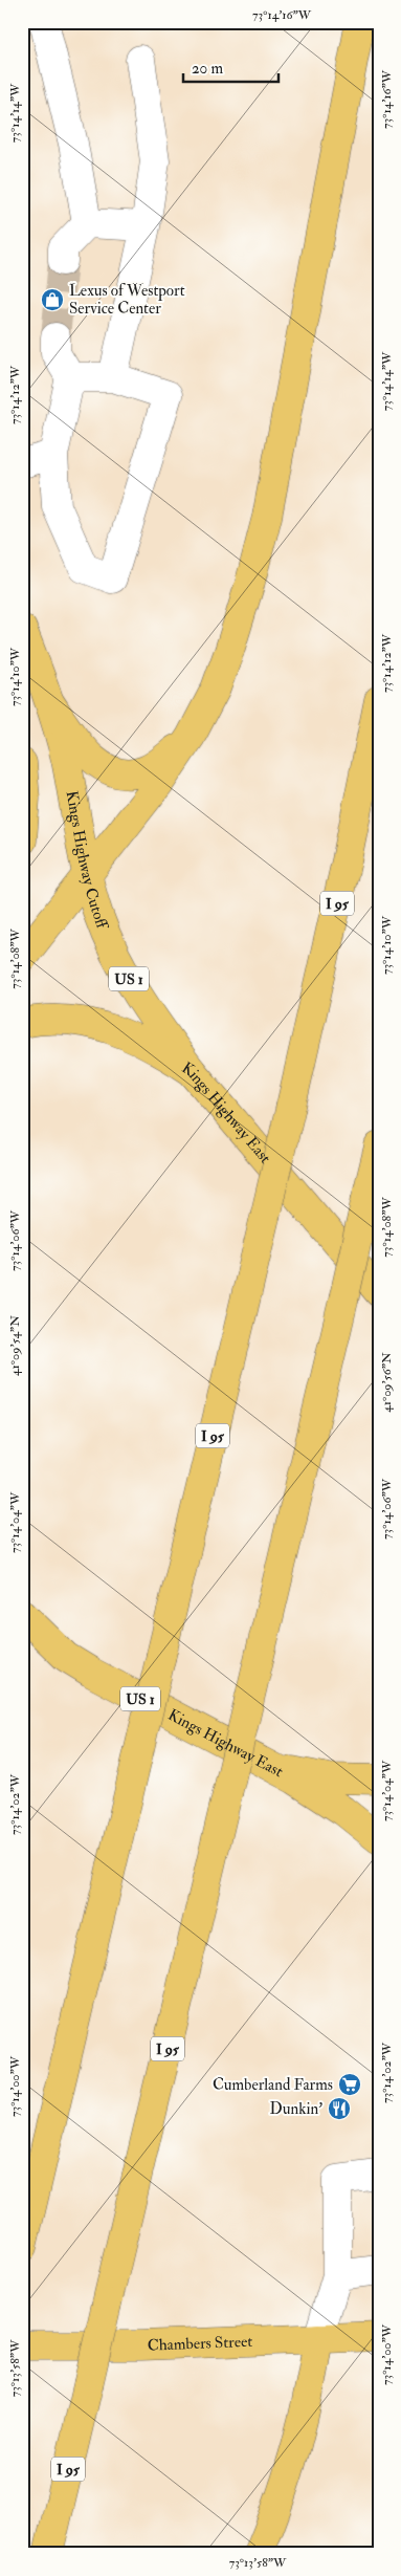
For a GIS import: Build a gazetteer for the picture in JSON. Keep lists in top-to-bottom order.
{
  "streets": {
    "main road": [
      "Kings Highway Cutoff",
      "I 95",
      "US 1",
      "Kings Highway East",
      "Chambers Street"
    ]
  },
  "crossings": [
    ["Kings Highway Cutoff", "Kings Highway East"]
  ],
  "places": {
    "shop": ["Lexus of Westport Service Center"],
    "supermarket": ["Cumberland Farms"],
    "restaurant": ["Dunkin'"]
  },
  "scale_bar": "20 m",
  "coordinates": [
    "73°14'16\"W",
    "73°14'14\"W",
    "73°14'12\"W",
    "73°14'10\"W",
    "73°14'08\"W",
    "73°14'06\"W",
    "41°09'54\"N",
    "41°09'56\"N",
    "73°14'04\"W",
    "73°14'02\"W",
    "73°14'00\"W",
    "73°13'58\"W"
  ]
}
